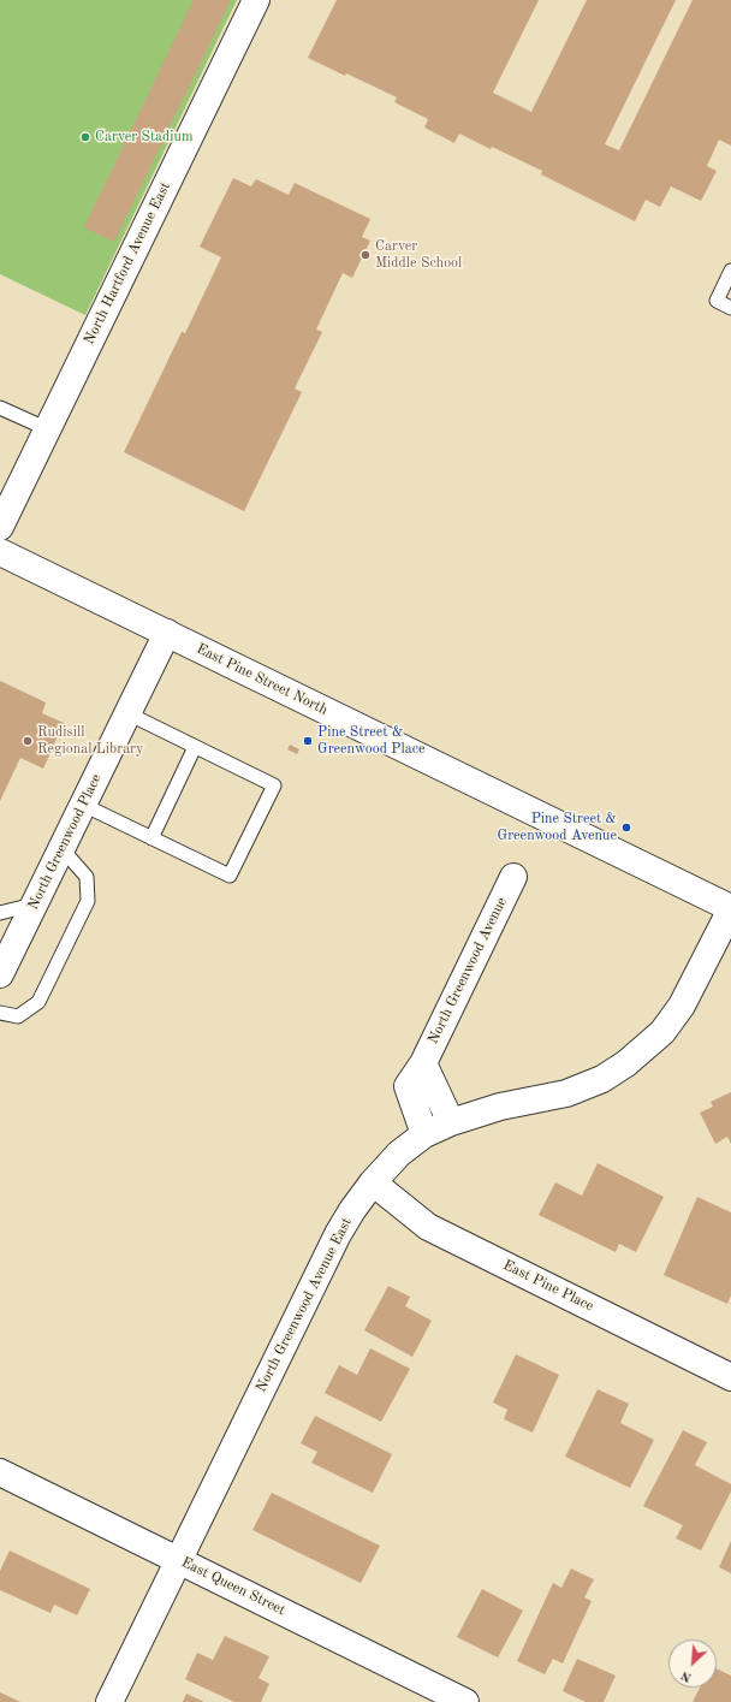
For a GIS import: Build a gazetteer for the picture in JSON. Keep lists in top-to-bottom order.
{
  "streets": {
    "street": [
      "North Hartford Avenue East",
      "East Pine Street North",
      "North Greenwood Place",
      "North Greenwood Avenue",
      "East Pine Place",
      "North Greenwood Avenue East",
      "East Queen Street"
    ]
  },
  "crossings": [
    ["East Pine Street North", "North Greenwood Place"],
    ["East Pine Street North", "North Greenwood Avenue East"],
    ["North Greenwood Avenue", "North Greenwood Avenue East"],
    ["East Pine Place", "North Greenwood Avenue East"],
    ["North Greenwood Avenue East", "East Queen Street"]
  ],
  "places": [
    "Carver Stadium",
    "Carver Middle School",
    "Rudisill Regional Library",
    "Pine Street & Greenwood Place",
    "Pine Street & Greenwood Avenue"
  ],
  "north": "bottom left"
}
